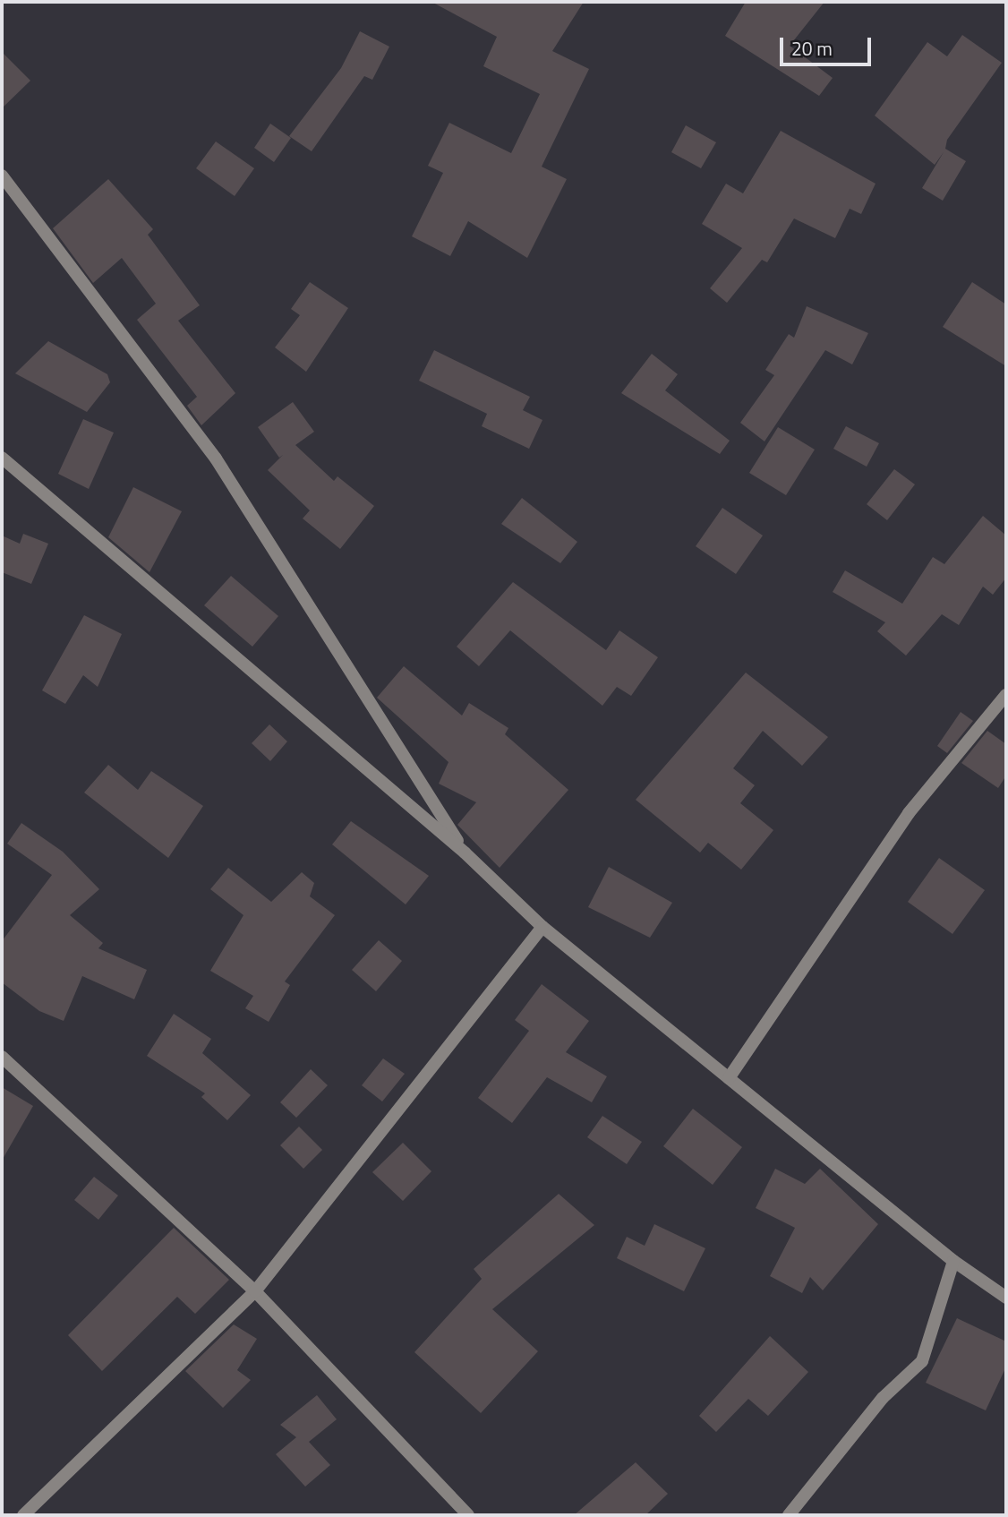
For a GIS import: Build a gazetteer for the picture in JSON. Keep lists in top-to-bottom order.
{
  "scale_bar": "20 m"
}
